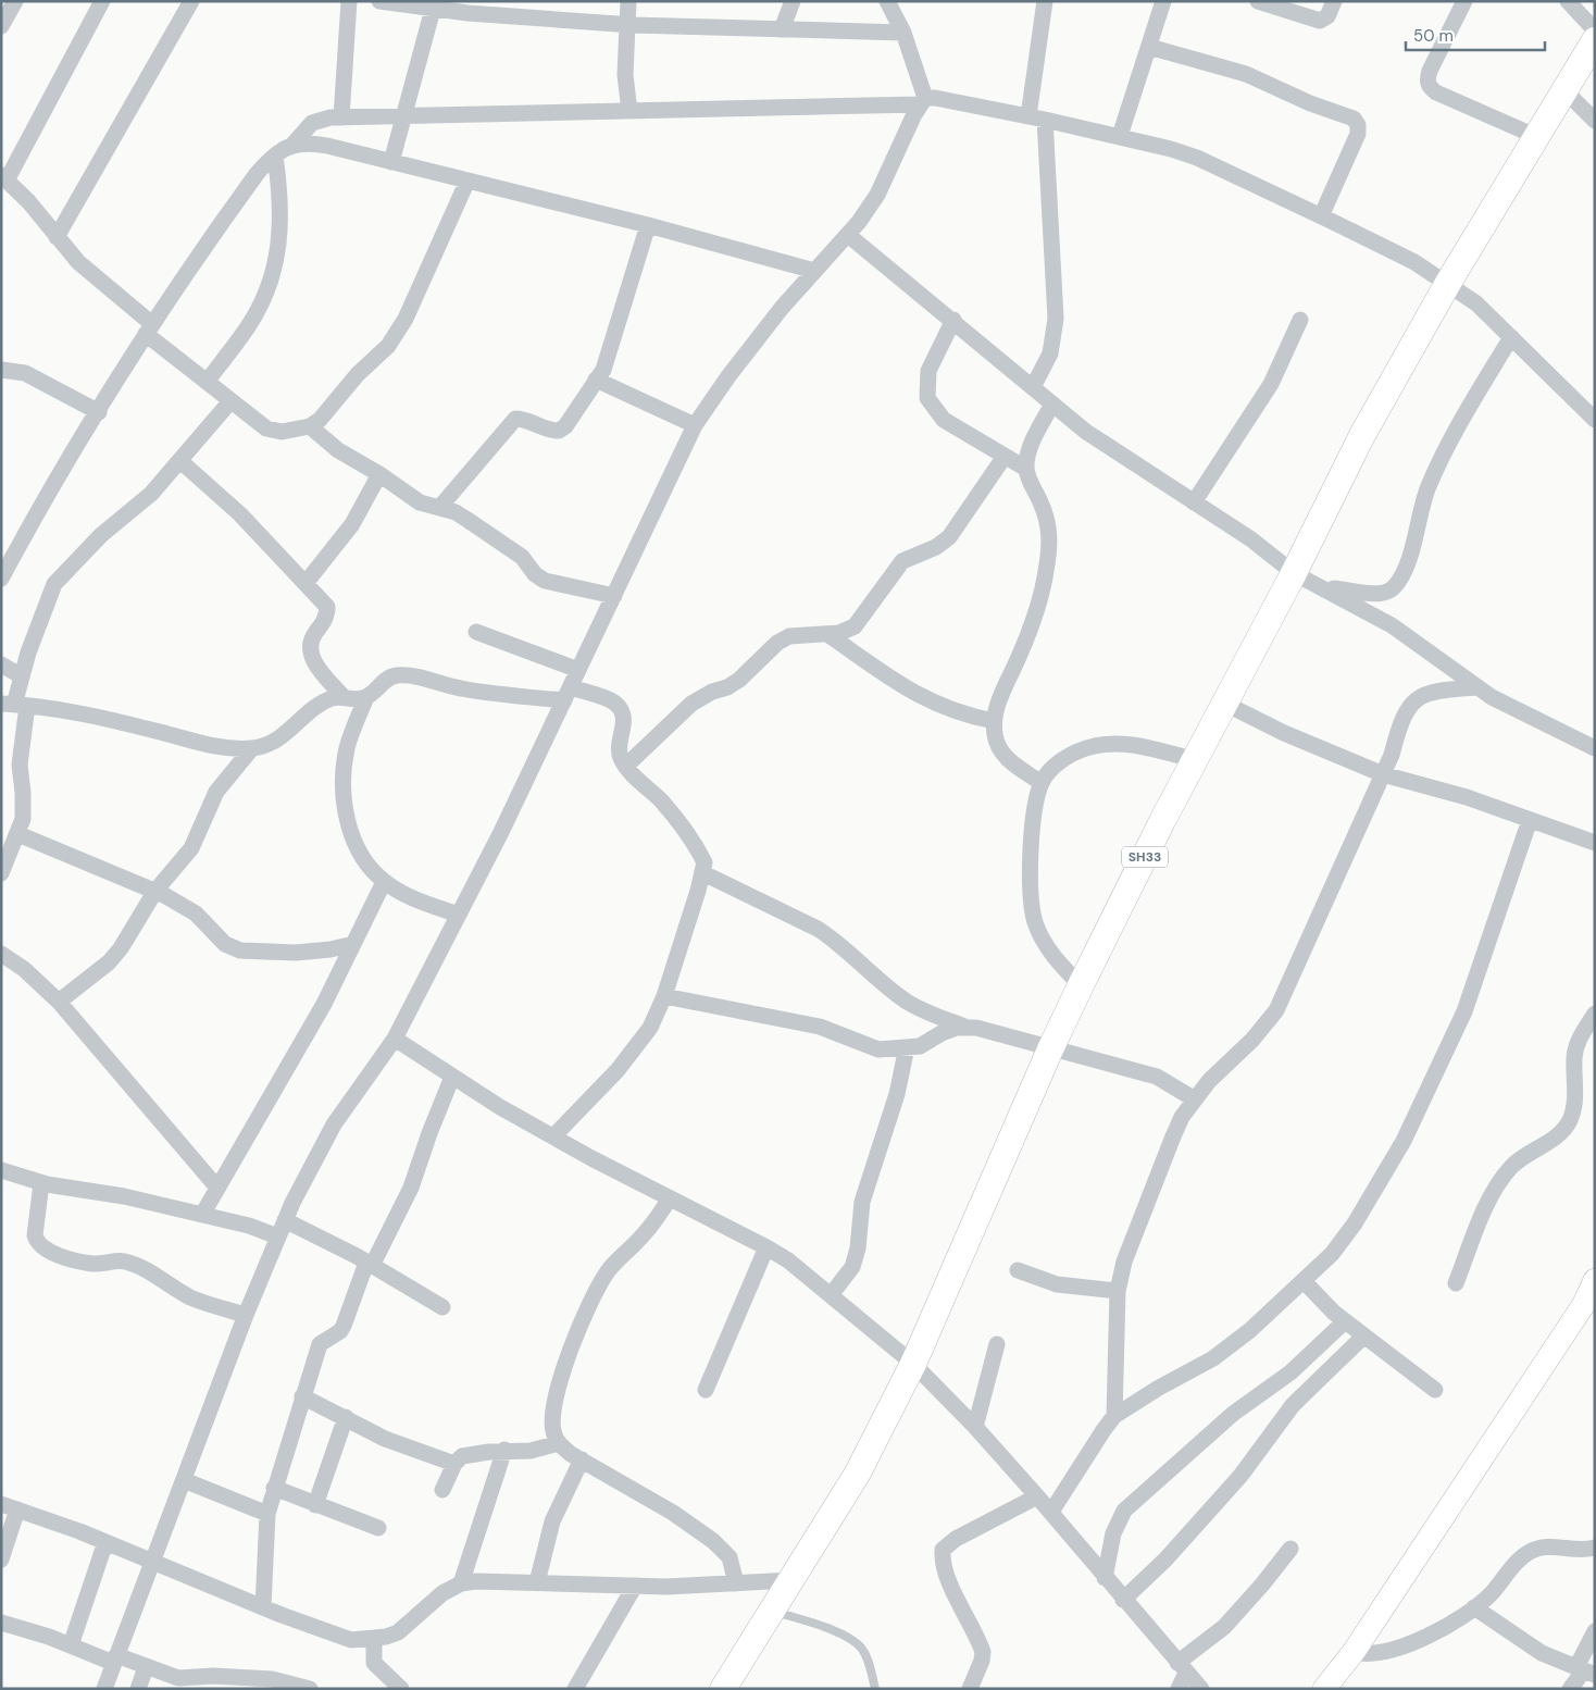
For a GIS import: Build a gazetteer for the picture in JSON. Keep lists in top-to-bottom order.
{
  "streets": {
    "main road": ["SH33"]
  },
  "scale_bar": "50 m"
}
